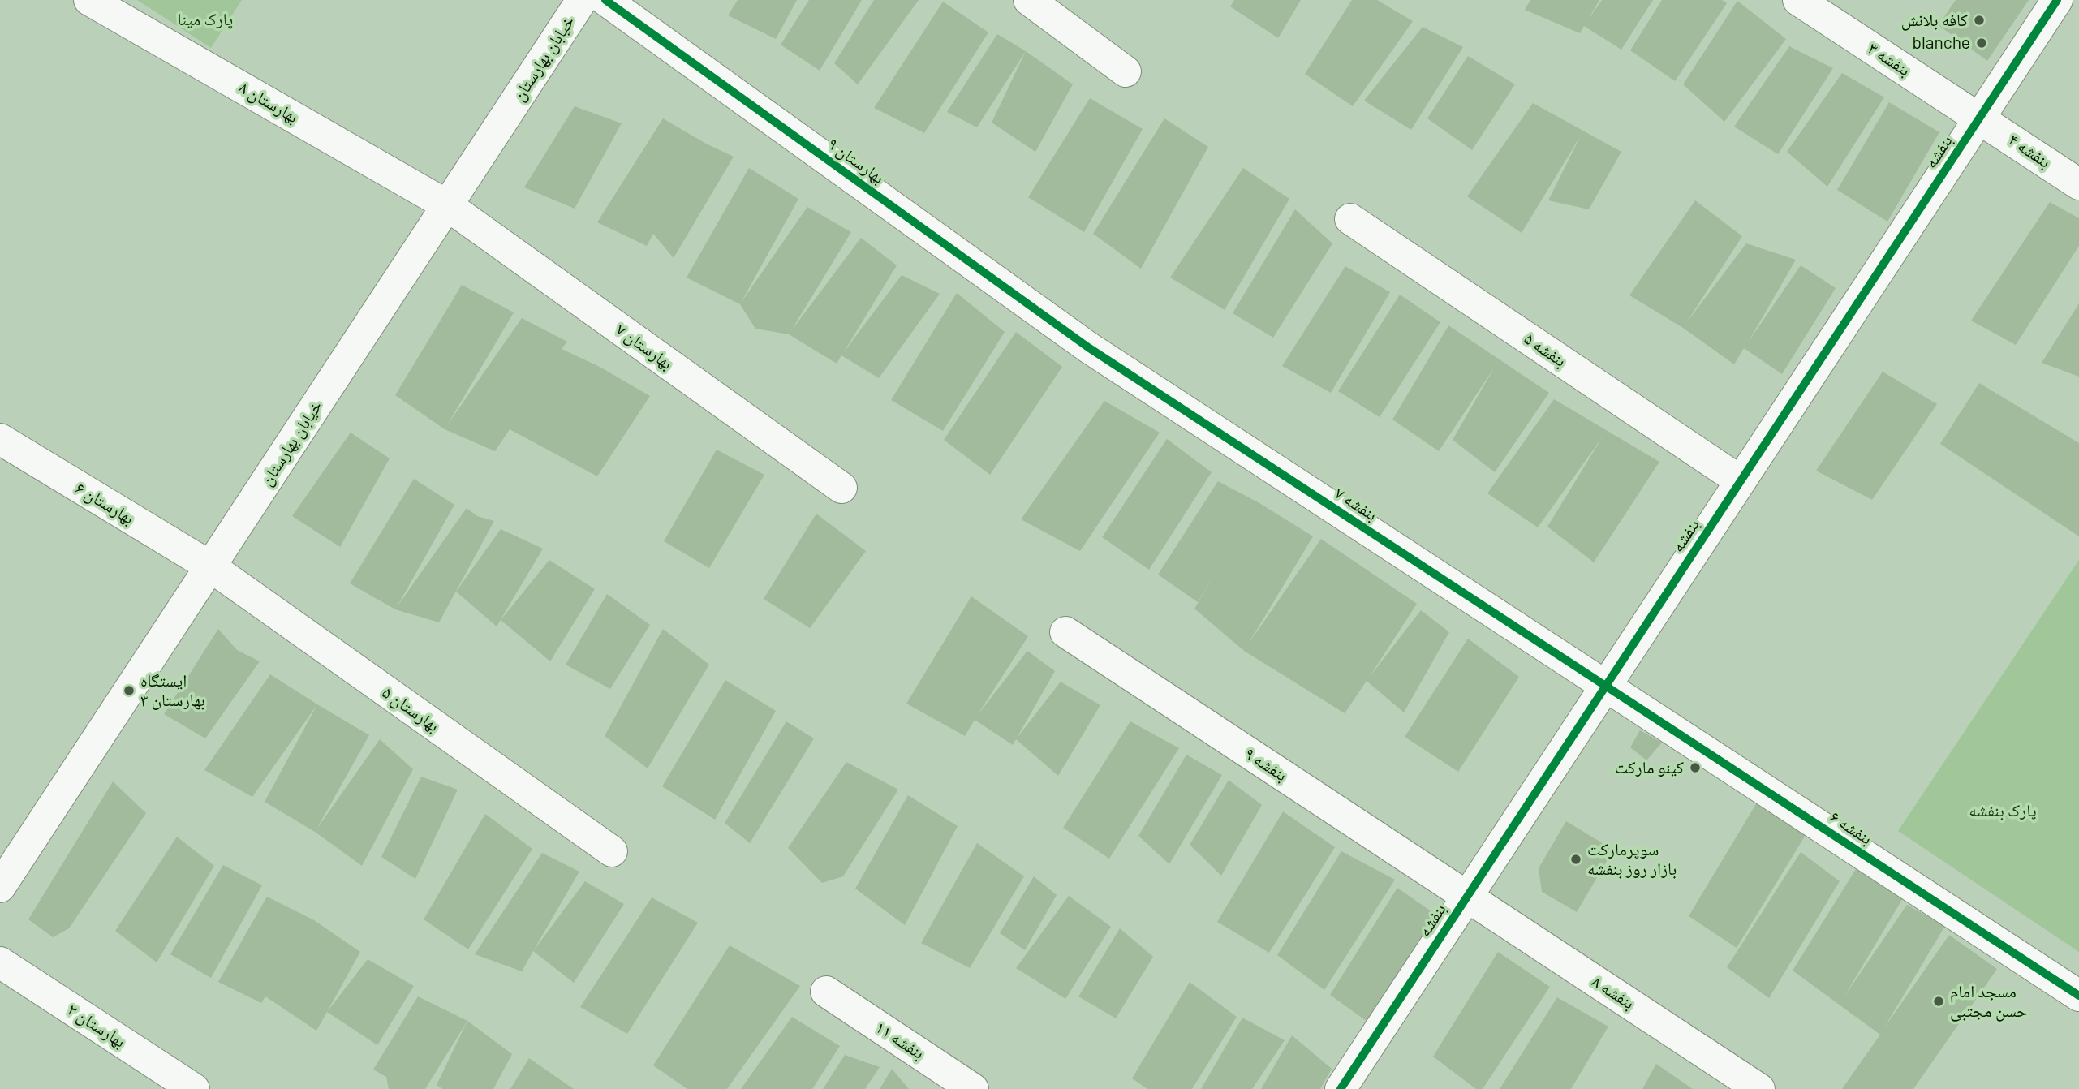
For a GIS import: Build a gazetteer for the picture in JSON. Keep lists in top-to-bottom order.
{
  "streets": {
    "street": [
      "خیابان بهارستان",
      "بنفشه ۳",
      "بهارستان ۸",
      "بنفشه ۴",
      "بنفشه",
      "بهارستان ۹",
      "بهارستان ۷",
      "بنفشه ۵",
      "بهارستان ۶",
      "بنفشه ۷",
      "بهارستان ۵",
      "بنفشه ۹",
      "بنفشه ۶",
      "بنفشه ۸",
      "بهارستان ۳",
      "بنفشه ۱۱"
    ]
  },
  "crossings": [
    ["خیابان بهارستان", "بهارستان ۸"],
    ["خیابان بهارستان", "بهارستان ۷"],
    ["خیابان بهارستان", "بهارستان ۶"],
    ["خیابان بهارستان", "بهارستان ۵"],
    ["بنفشه ۳", "بنفشه ۴"],
    ["بنفشه ۳", "بنفشه"],
    ["بهارستان ۸", "بهارستان ۷"],
    ["بنفشه ۴", "بنفشه"],
    ["بنفشه", "بنفشه ۵"],
    ["بنفشه", "بنفشه ۷"],
    ["بنفشه", "بنفشه ۹"],
    ["بنفشه", "بنفشه ۶"],
    ["بنفشه", "بنفشه ۸"],
    ["بهارستان ۹", "بنفشه ۷"],
    ["بهارستان ۶", "بهارستان ۵"],
    ["بنفشه ۷", "بنفشه ۶"],
    ["بنفشه ۹", "بنفشه ۸"]
  ],
  "parks": ["پارک مینا", "پارک بنفشه"],
  "places": [
    "کافه بلانش",
    "blanche",
    "ایستگاه بهارستان ۳",
    "کینو مارکت",
    "سوپرمارکت بازار روز بنفشه",
    "مسجد امام حسن مجتبی"
  ]
}
